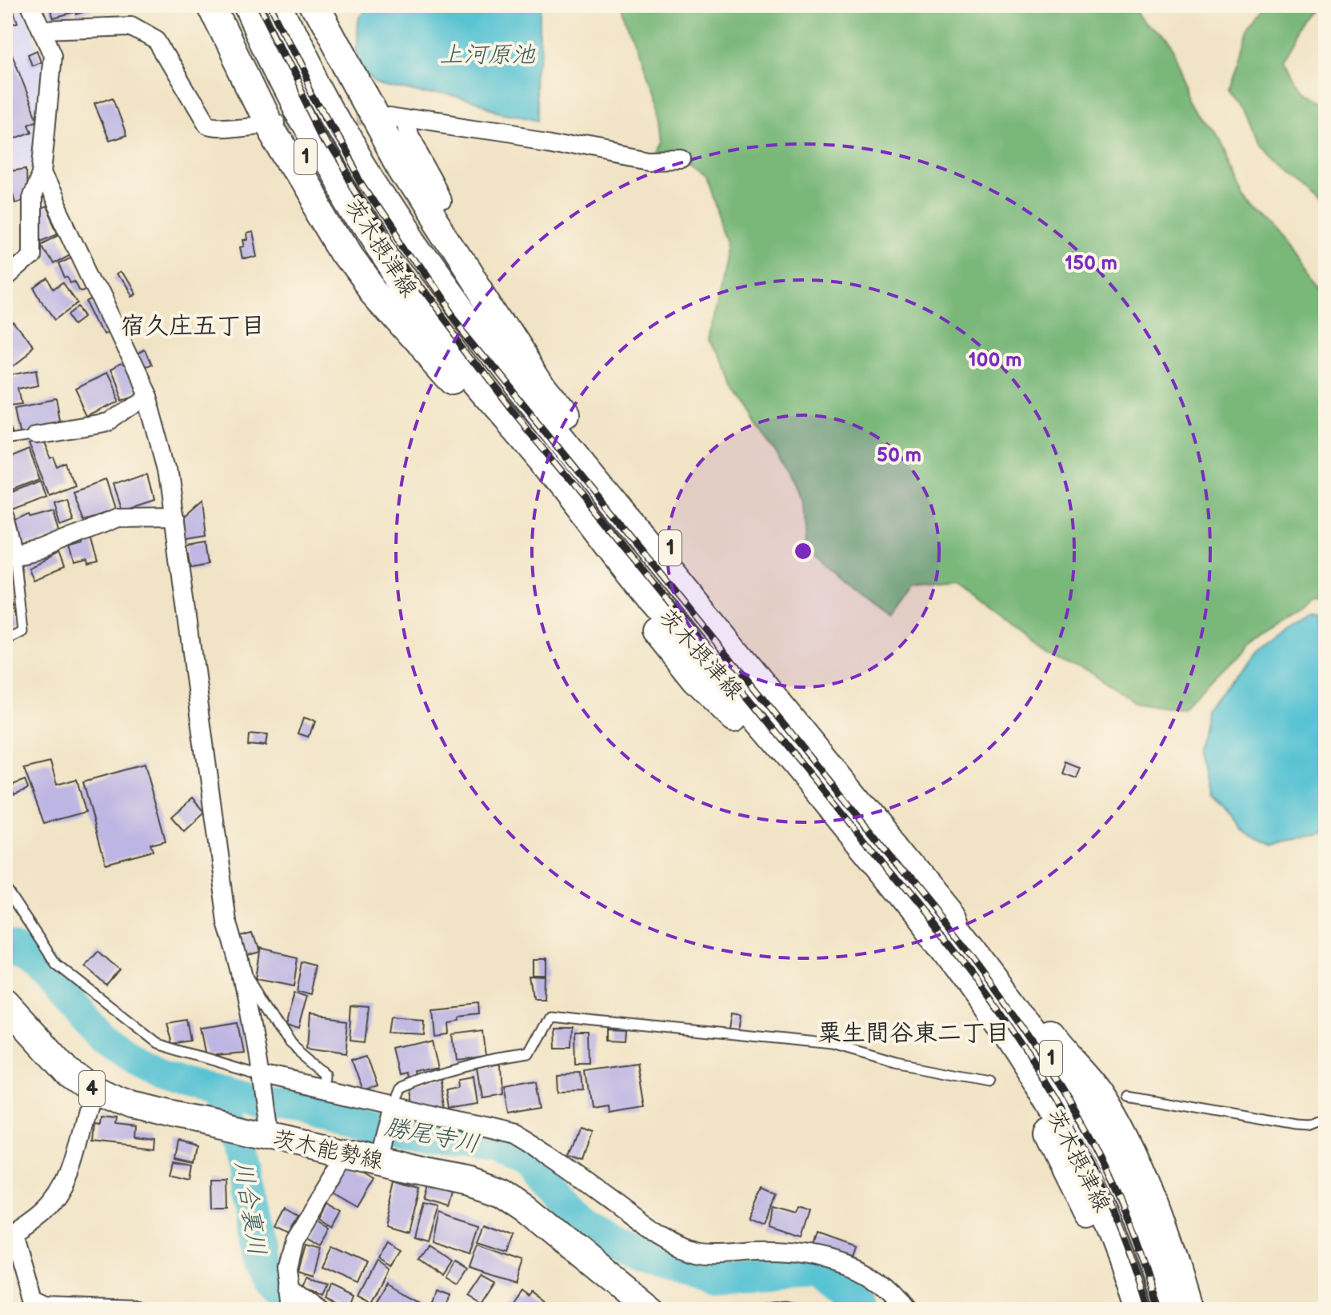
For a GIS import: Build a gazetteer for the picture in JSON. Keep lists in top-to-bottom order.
{
  "streets": {
    "main road": [
      "1",
      "茨木摂津線",
      "4",
      "茨木能勢線"
    ]
  },
  "crossings": [
    ["1", "茨木摂津線"]
  ],
  "districts": ["宿久庄五丁目", "粟生間谷東二丁目"],
  "water": ["上河原池", "勝尾寺川", "川合裏川"],
  "rings": ["150 m", "100 m", "50 m"]
}
